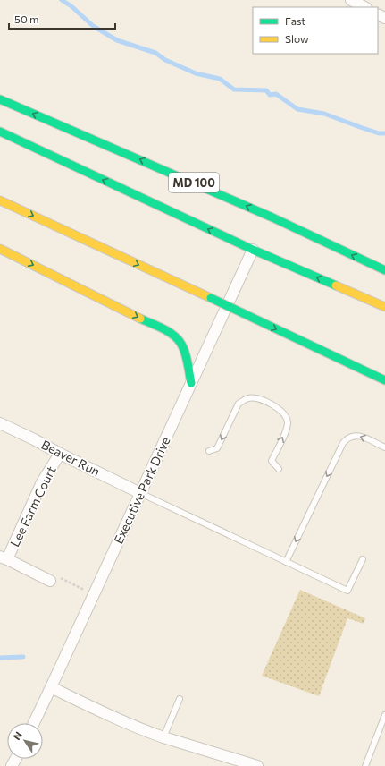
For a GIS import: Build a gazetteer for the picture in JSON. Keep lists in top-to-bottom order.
{
  "streets": {
    "highway": ["MD 100"],
    "street": ["Beaver Run", "Executive Park Drive", "Lee Farm Court"]
  },
  "crossings": [
    ["Beaver Run", "Executive Park Drive"],
    ["Beaver Run", "Lee Farm Court"]
  ],
  "legend": ["Fast", "Slow"],
  "scale_bar": "50 m",
  "north": "top left"
}
